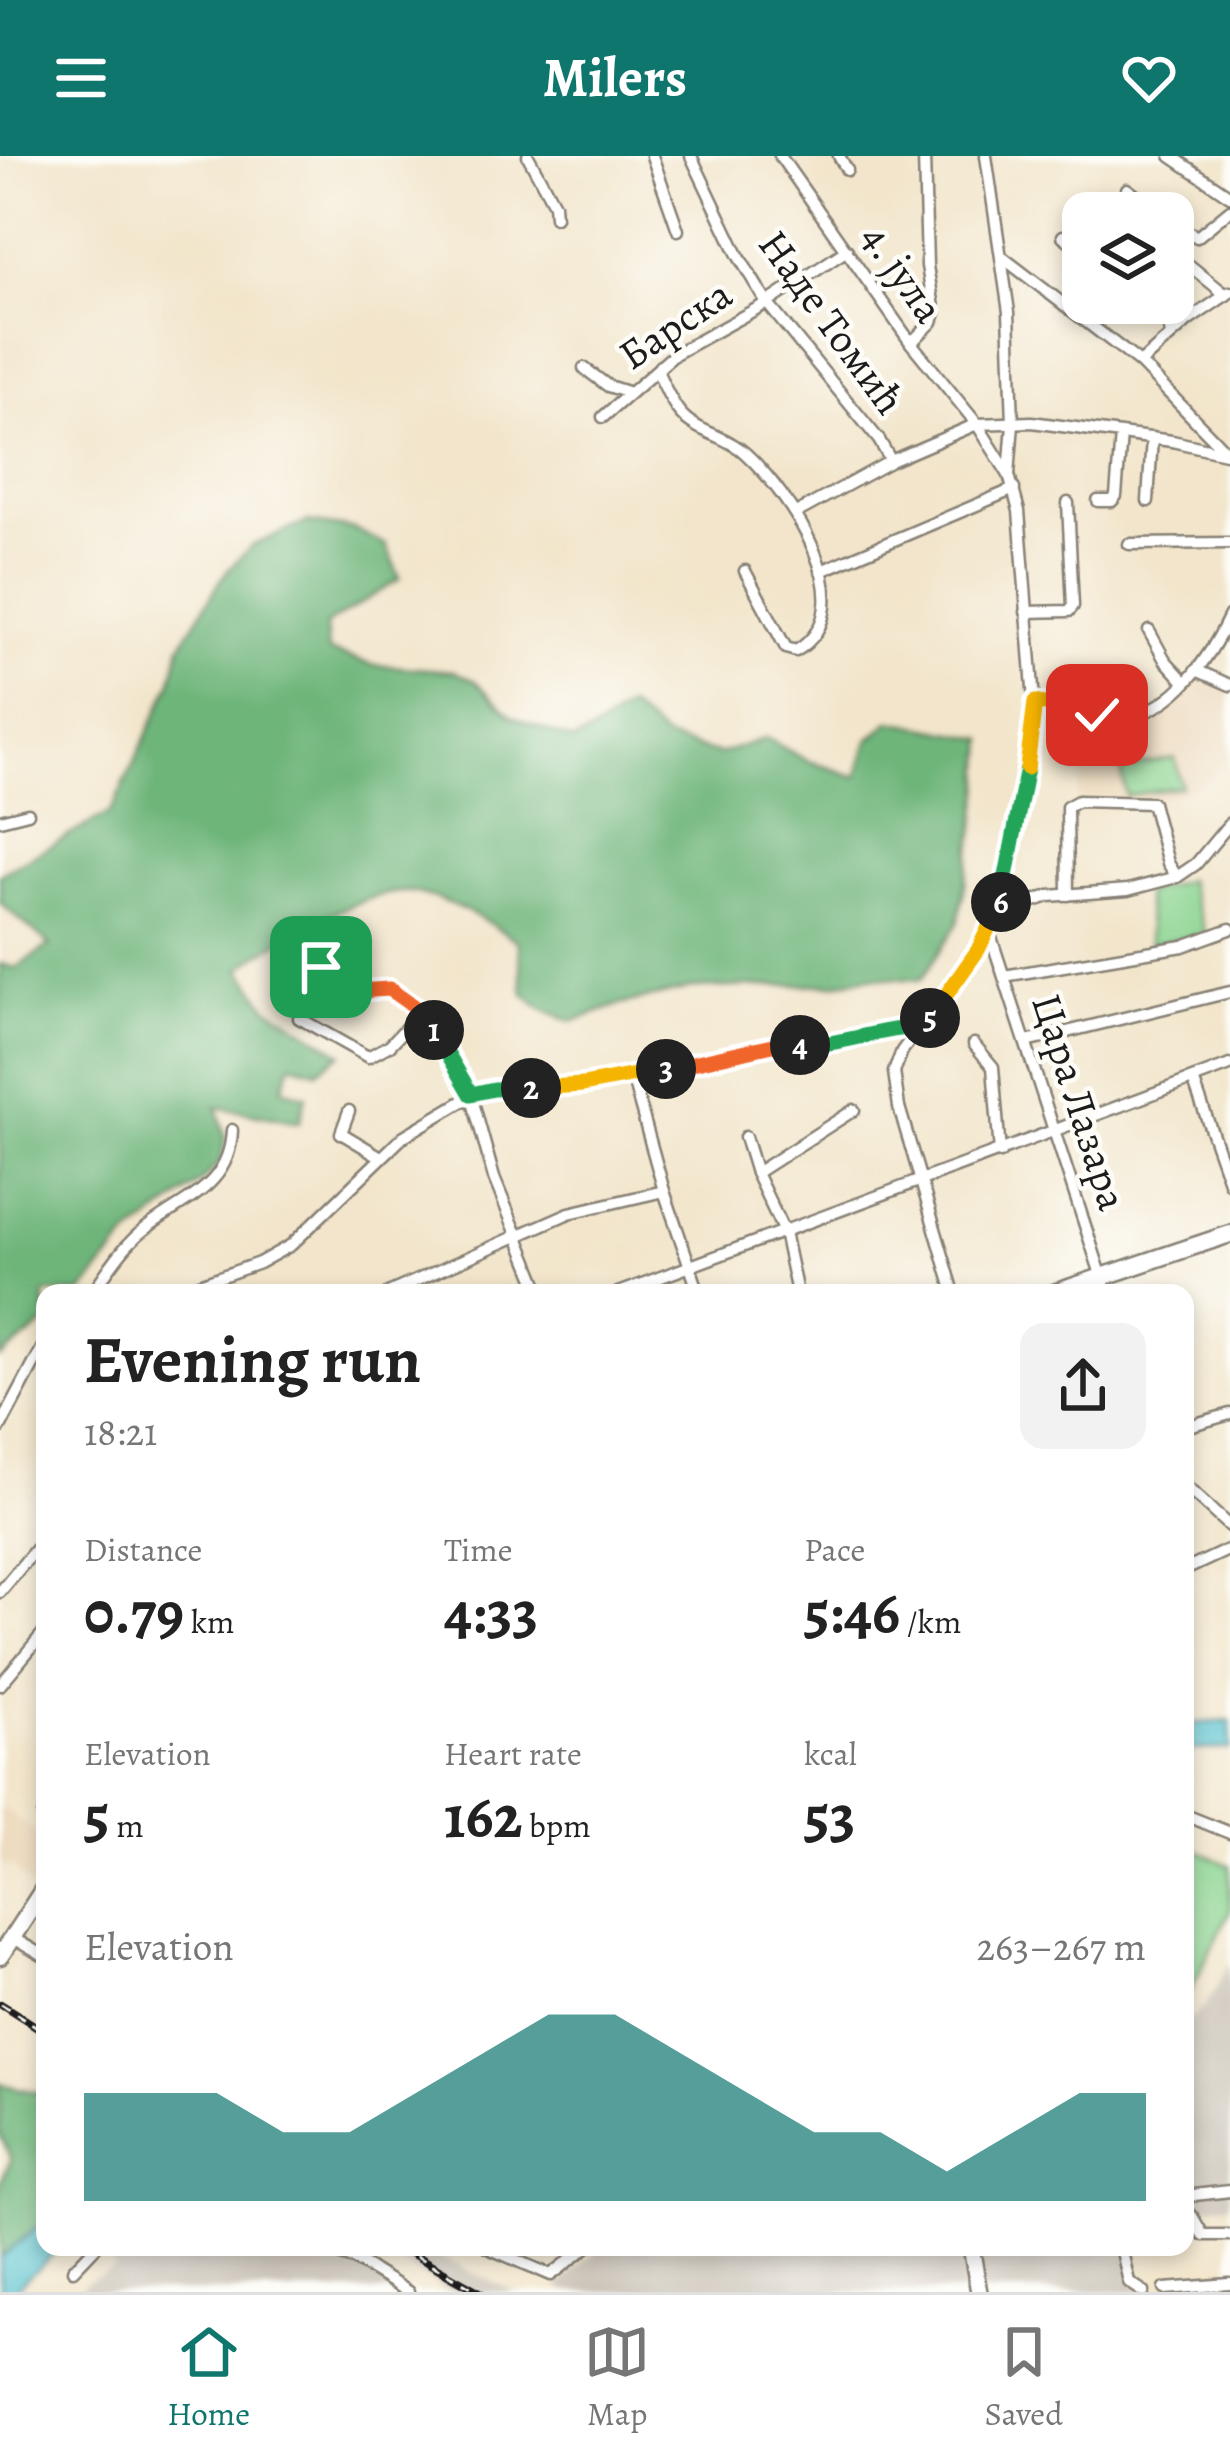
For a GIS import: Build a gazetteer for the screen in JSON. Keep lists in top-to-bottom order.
{
  "streets": {
    "street": [
      "4. јула",
      "Наде Томић",
      "Барска",
      "Цара Лазара"
    ]
  },
  "crossings": [
    ["4. јула", "Барска"],
    ["Наде Томић", "Барска"]
  ],
  "page": {
    "header": "Milers",
    "pins": [
      "6",
      "5",
      "1",
      "4",
      "3",
      "2"
    ],
    "heading": ["Evening run", "18:21"],
    "stats": [
      ["Distance", "0.79 km"],
      ["Time", "4:33"],
      ["Pace", "5:46 /km"],
      ["Elevation", "5 m"],
      ["Heart rate", "162 bpm"],
      ["kcal", "53"]
    ],
    "chart": ["Elevation", "263–267 m"],
    "tabs": ["Home", "Map", "Saved"]
  }
}
